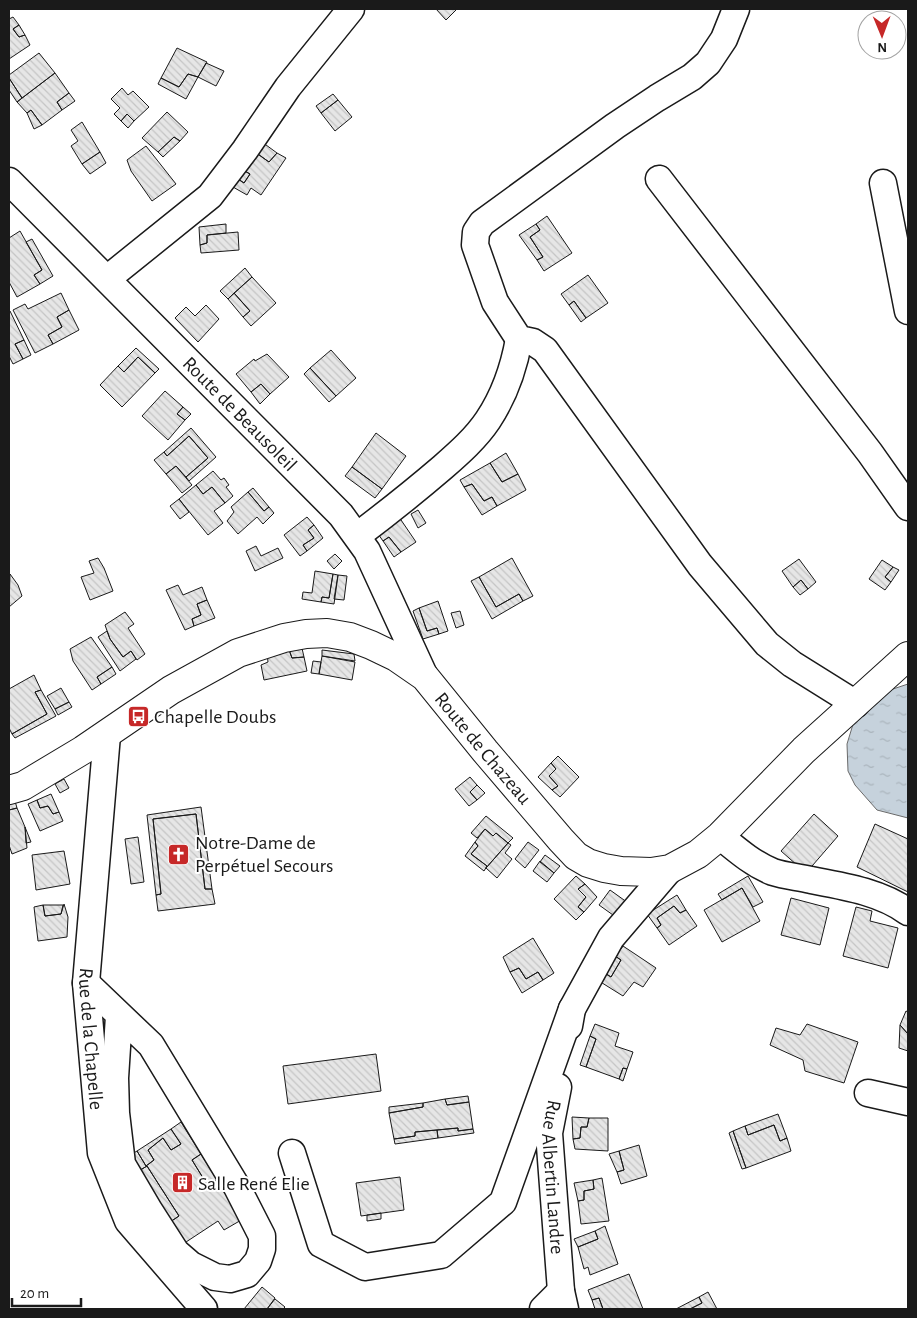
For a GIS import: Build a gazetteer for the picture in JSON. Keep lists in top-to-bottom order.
{
  "streets": {
    "main road": ["Route de Chazeau"],
    "street": ["Route de Beausoleil", "Rue de la Chapelle", "Rue Albertin Landre"]
  },
  "crossings": [
    ["Route de Beausoleil", "Route de Chazeau"],
    ["Route de Chazeau", "Rue de la Chapelle"],
    ["Route de Chazeau", "Rue Albertin Landre"]
  ],
  "places": {
    "bus stop": ["Chapelle Doubs"],
    "church": ["Notre-Dame de Perpétuel Secours"],
    "building": ["Salle René Elie"]
  },
  "scale_bar": "20 m",
  "north": "bottom"
}
